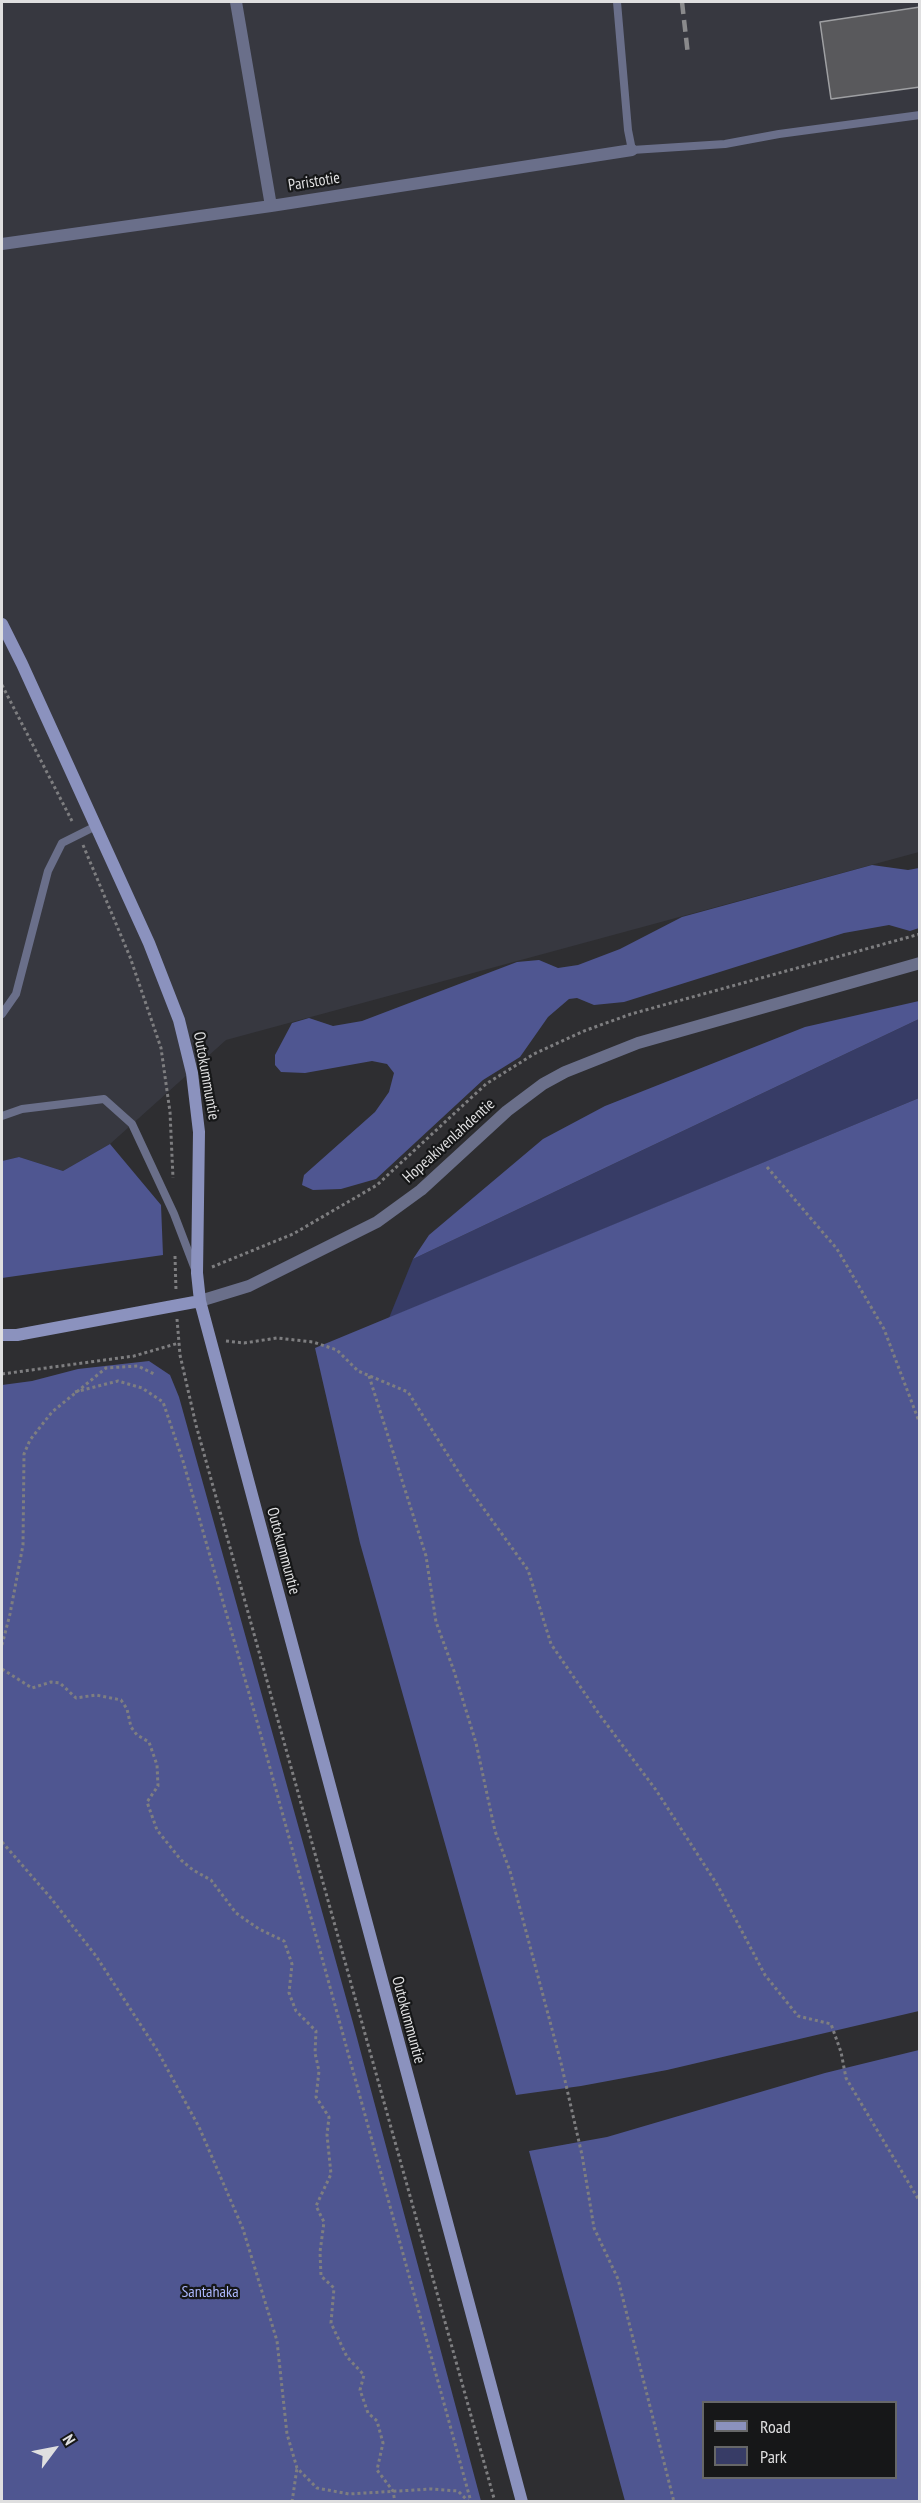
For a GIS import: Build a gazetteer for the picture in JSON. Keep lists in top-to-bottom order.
{
  "streets": {
    "street": ["Paristotie", "Outokummuntie", "Hopeakivenlahdentie"]
  },
  "crossings": [
    ["Outokummuntie", "Hopeakivenlahdentie"]
  ],
  "parks": ["Santahaka"],
  "legend": ["Road", "Park"],
  "north": "top right"
}
